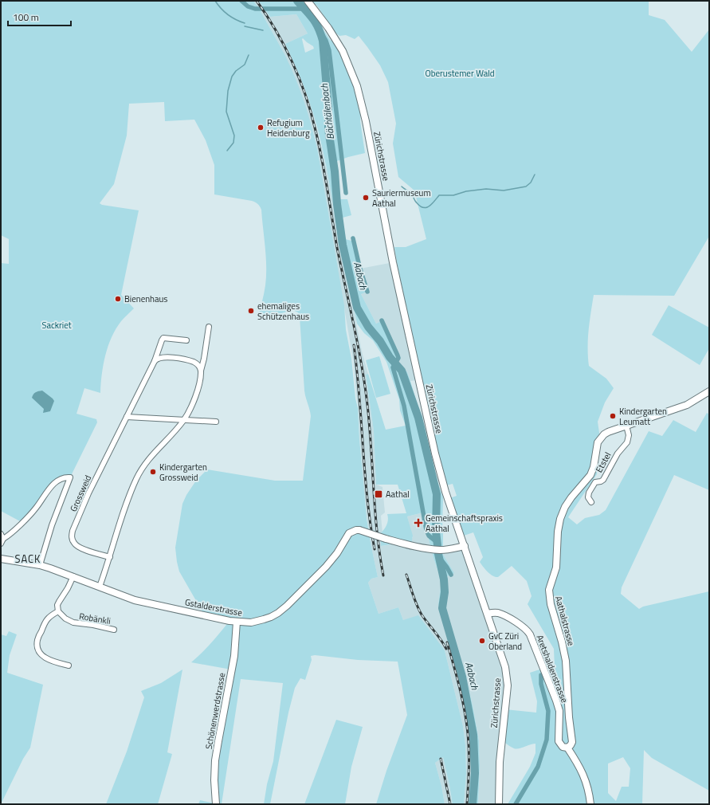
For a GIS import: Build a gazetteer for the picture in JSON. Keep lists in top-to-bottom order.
{
  "streets": {
    "street": [
      "Zürichstrasse",
      "Etstel",
      "Grossweid",
      "Gstalderstrasse",
      "Robänkli",
      "Aathalstrasse",
      "Aretshaldenstrasse",
      "Schönenwerdstrasse"
    ]
  },
  "crossings": [
    ["Zürichstrasse", "Gstalderstrasse"],
    ["Zürichstrasse", "Aretshaldenstrasse"],
    ["Etstel", "Aathalstrasse"],
    ["Gstalderstrasse", "Schönenwerdstrasse"],
    ["Aathalstrasse", "Aretshaldenstrasse"]
  ],
  "districts": ["SACK"],
  "water": ["Bächtälenbach", "Aabach"],
  "parks": ["Oberustemer Wald", "Sackriet"],
  "places": {
    "other": [
      "Refugium Heidenburg",
      "Sauriermuseum Aathal",
      "Bienenhaus",
      "ehemaliges Schützenhaus",
      "Kindergarten Leumatt",
      "Kindergarten Grossweid",
      "GvC Züri Oberland"
    ],
    "transit": ["Aathal"],
    "health": ["Gemeinschaftspraxis Aathal"]
  },
  "scale_bar": "100 m"
}
